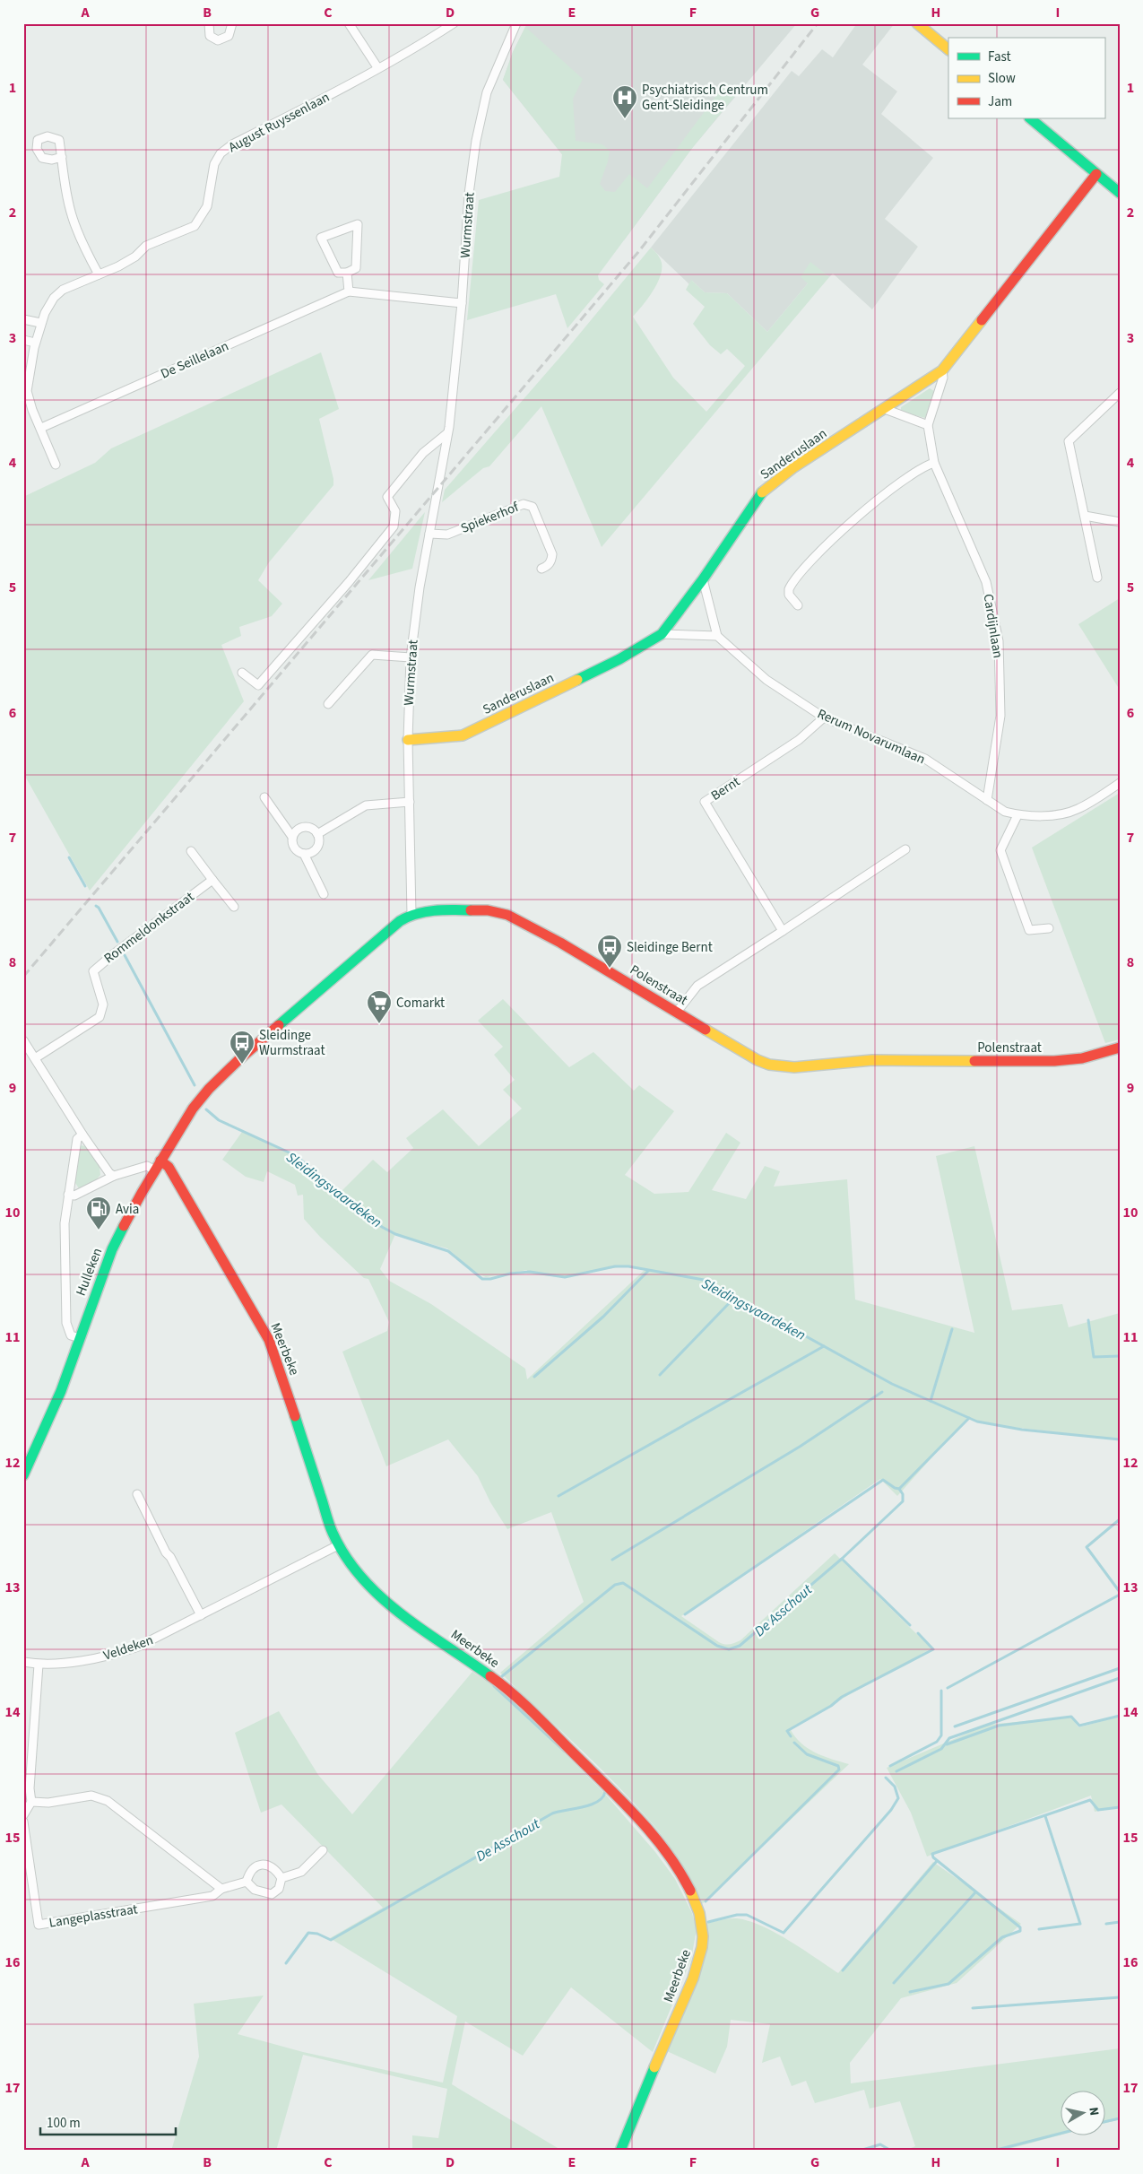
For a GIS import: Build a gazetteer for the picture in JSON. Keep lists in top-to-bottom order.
{
  "streets": {
    "street": [
      "August Ruyssenlaan",
      "Wurmstraat",
      "De Seillelaan",
      "Sanderuslaan",
      "Spiekerhof",
      "Cardijnlaan",
      "Rerum Novarumlaan",
      "Bernt",
      "Rommeldonkstraat",
      "Polenstraat",
      "Hulleken",
      "Meerbeke",
      "Veldeken",
      "Langeplasstraat"
    ]
  },
  "crossings": [
    ["August Ruyssenlaan", "De Seillelaan"],
    ["Wurmstraat", "De Seillelaan"],
    ["Wurmstraat", "Sanderuslaan"],
    ["Wurmstraat", "Spiekerhof"],
    ["Wurmstraat", "Polenstraat"],
    ["Sanderuslaan", "Cardijnlaan"],
    ["Cardijnlaan", "Rerum Novarumlaan"],
    ["Rerum Novarumlaan", "Bernt"],
    ["Polenstraat", "Hulleken"],
    ["Hulleken", "Meerbeke"],
    ["Meerbeke", "Veldeken"]
  ],
  "water": ["Sleidingsvaardeken", "De Asschout"],
  "places": {
    "hospital": ["Psychiatrisch Centrum Gent-Sleidinge"],
    "bus stop": ["Sleidinge Bernt", "Sleidinge Wurmstraat"],
    "supermarket": ["Comarkt"],
    "fuel station": ["Avia"]
  },
  "legend": ["Fast", "Slow", "Jam"],
  "scale_bar": "100 m",
  "north": "right",
  "grid": {
    "columns": [
      "A",
      "B",
      "C",
      "D",
      "E",
      "F",
      "G",
      "H",
      "I"
    ],
    "rows": [
      "1",
      "2",
      "3",
      "4",
      "5",
      "6",
      "7",
      "8",
      "9",
      "10",
      "11",
      "12",
      "13",
      "14",
      "15",
      "16",
      "17"
    ]
  }
}
